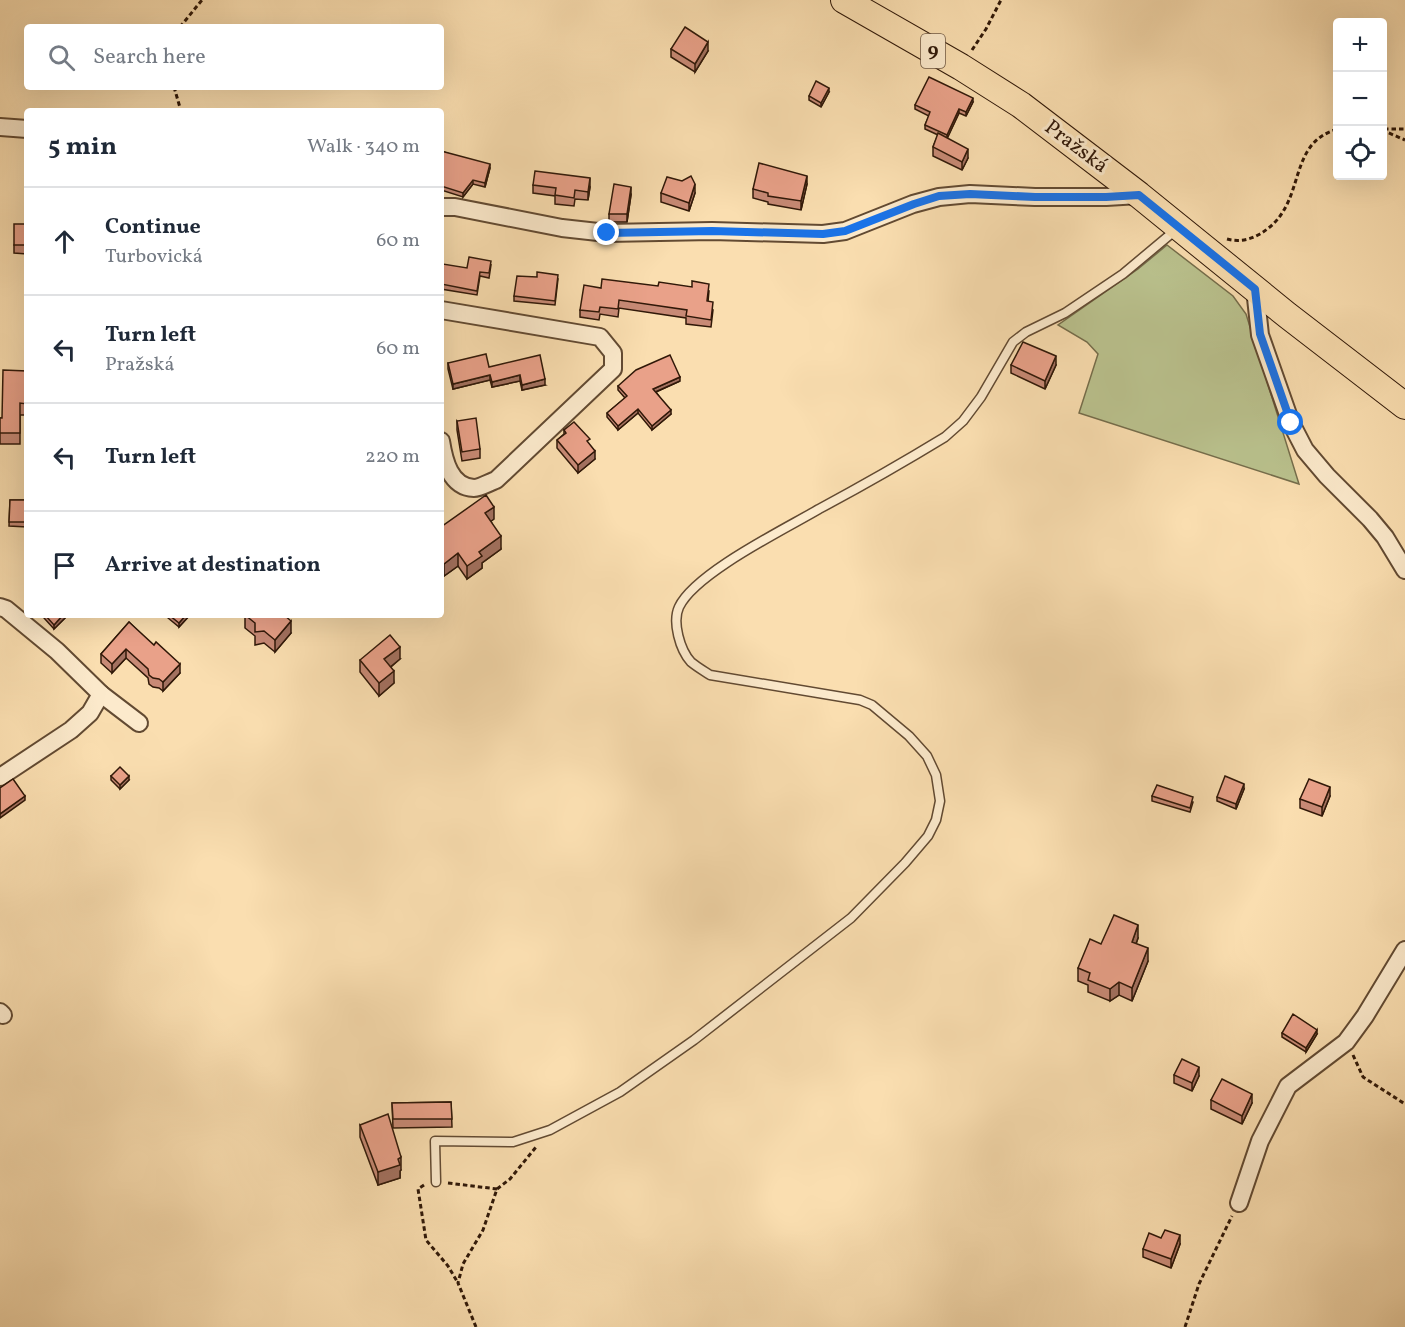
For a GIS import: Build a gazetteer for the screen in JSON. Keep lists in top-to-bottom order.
{
  "streets": {
    "main road": ["9", "Pražská"]
  },
  "page": {
    "map_buttons": ["+", "−"],
    "search": "Search here",
    "heading": ["5 min", "Walk · 340 m"],
    "list": [
      ["Continue", "Turbovická", "60 m"],
      ["Turn left", "Pražská", "60 m"],
      ["Turn left", "220 m"],
      "Arrive at destination"
    ]
  }
}
